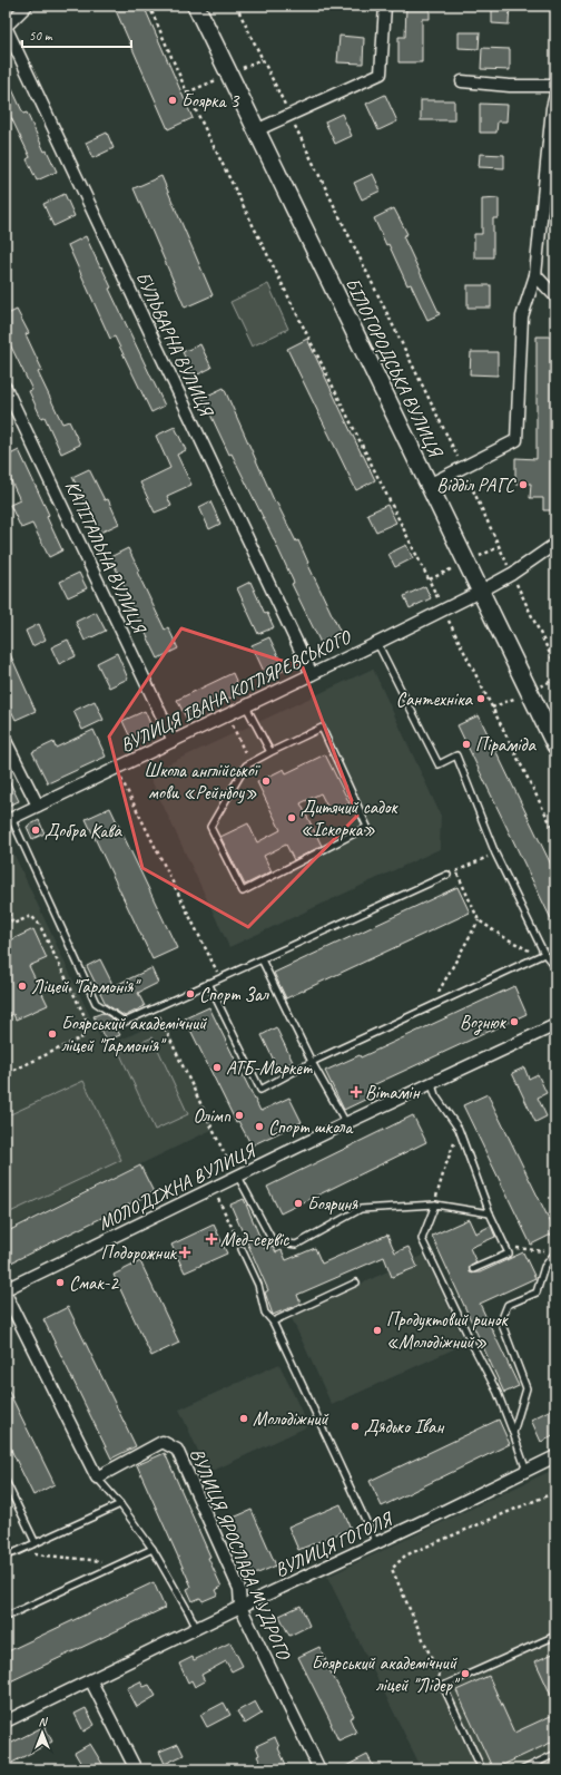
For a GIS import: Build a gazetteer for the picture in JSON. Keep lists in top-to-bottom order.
{
  "streets": {
    "street": [
      "БУЛЬВАРНА ВУЛИЦЯ",
      "БІЛОГОРОДСЬКА ВУЛИЦЯ",
      "КАПІТАЛЬНА ВУЛИЦЯ",
      "ВУЛИЦЯ ІВАНА КОТЛЯРЕВСЬКОГО",
      "МОЛОДІЖНА ВУЛИЦЯ",
      "ВУЛИЦЯ ГОГОЛЯ",
      "ВУЛИЦЯ ЯРОСЛАВА МУДРОГО"
    ]
  },
  "crossings": [
    ["БУЛЬВАРНА ВУЛИЦЯ", "ВУЛИЦЯ ІВАНА КОТЛЯРЕВСЬКОГО"],
    ["БІЛОГОРОДСЬКА ВУЛИЦЯ", "ВУЛИЦЯ ІВАНА КОТЛЯРЕВСЬКОГО"],
    ["КАПІТАЛЬНА ВУЛИЦЯ", "ВУЛИЦЯ ІВАНА КОТЛЯРЕВСЬКОГО"],
    ["ВУЛИЦЯ ГОГОЛЯ", "ВУЛИЦЯ ЯРОСЛАВА МУДРОГО"]
  ],
  "places": {
    "other": [
      "Боярка 3",
      "Відділ РАГС",
      "Сантехніка",
      "Піраміда",
      "Школа англійської мови «Рейнбоу»",
      "Дитячий садок «Іскорка»",
      "Добра Кава",
      "Ліцей \"Гармонія\"",
      "Спорт Зал",
      "Вознюк",
      "Боярський академічний ліцей \"Гармонія\"",
      "АТБ-Маркет",
      "Олімп",
      "Спорт школа",
      "Бояриня",
      "Смак-2",
      "Продуктовий ринок «Молодіжний»",
      "Молодіжний",
      "Дядько Іван",
      "Боярський академічний ліцей \"Лідер\""
    ],
    "health": ["Вітамін", "Мед-сервіс", "Подорожник"]
  },
  "scale_bar": "50 m",
  "north": "top"
}
